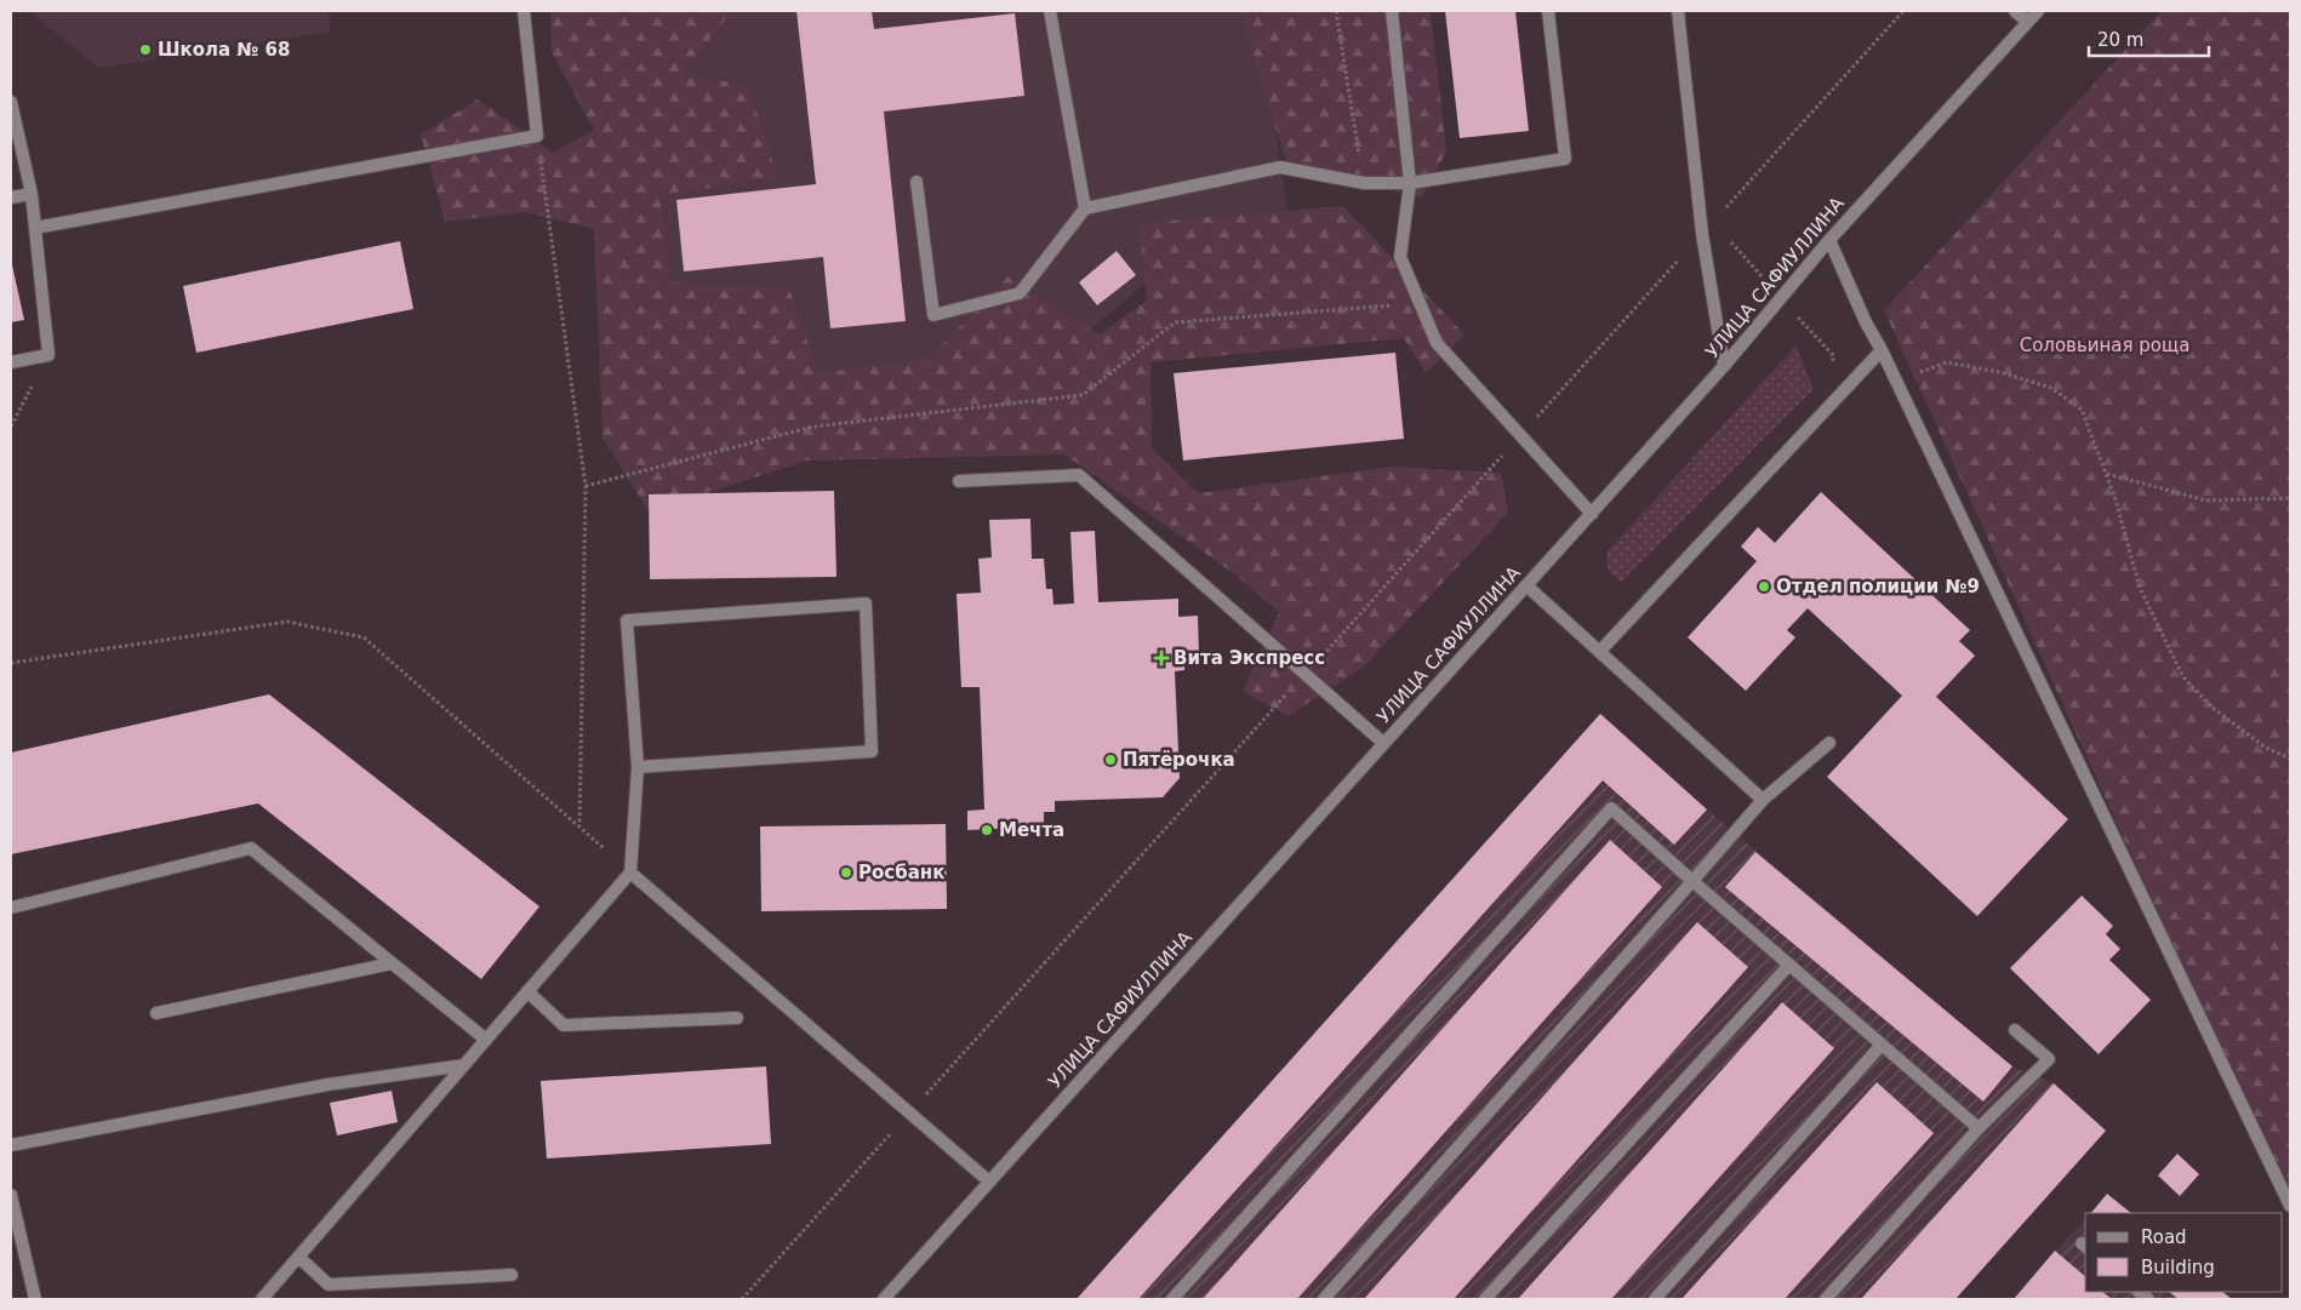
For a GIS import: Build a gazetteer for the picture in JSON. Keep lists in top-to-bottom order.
{
  "streets": {
    "street": ["УЛИЦА САФИУЛЛИНА"]
  },
  "parks": ["Соловьиная роща"],
  "places": {
    "other": [
      "Школа № 68",
      "Отдел полиции №9",
      "Пятёрочка",
      "Мечта",
      "Росбанк"
    ],
    "health": ["Вита Экспресс"]
  },
  "legend": ["Road", "Building"],
  "scale_bar": "20 m"
}
